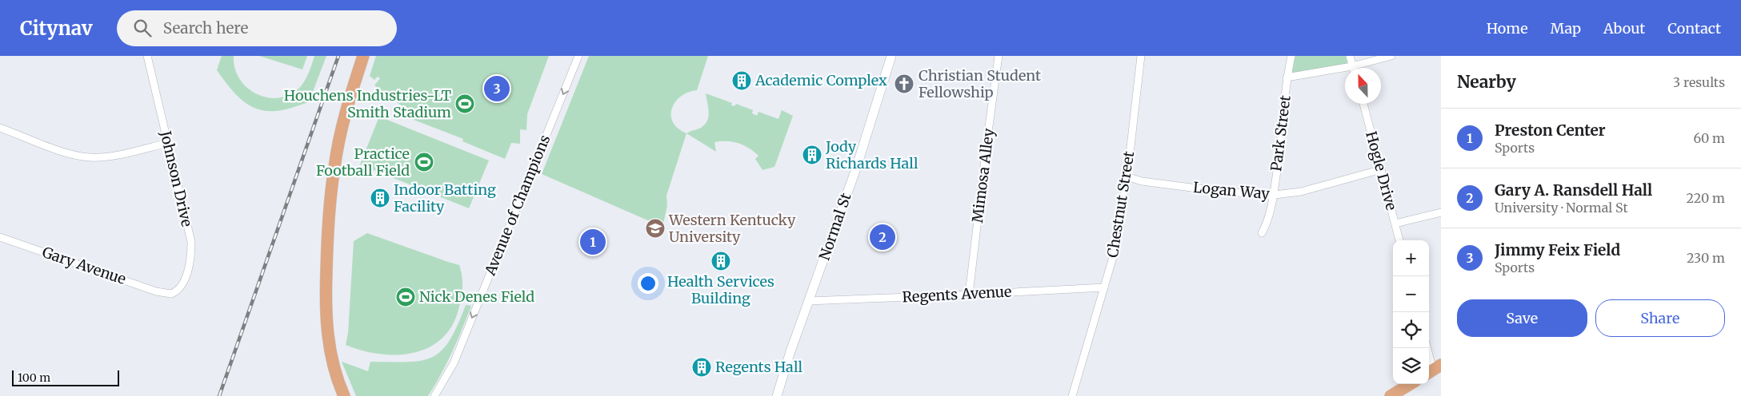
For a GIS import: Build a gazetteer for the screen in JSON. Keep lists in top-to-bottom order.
{
  "streets": {
    "street": [
      "Park Street",
      "Hogle Drive",
      "Mimosa Alley",
      "Johnson Drive",
      "Logan Way",
      "Chestnut Street",
      "Avenue of Champions",
      "Normal St",
      "Gary Avenue",
      "Regents Avenue"
    ]
  },
  "crossings": [
    ["Park Street", "Logan Way"],
    ["Hogle Drive", "Logan Way"],
    ["Mimosa Alley", "Regents Avenue"],
    ["Johnson Drive", "Gary Avenue"],
    ["Logan Way", "Chestnut Street"],
    ["Chestnut Street", "Regents Avenue"],
    ["Normal St", "Regents Avenue"]
  ],
  "one_way": ["Avenue of Champions"],
  "places": {
    "building": [
      "Academic Complex",
      "Jody Richards Hall",
      "Indoor Batting Facility",
      "Health Services Building",
      "Regents Hall"
    ],
    "church": ["Christian Student Fellowship"],
    "sports": ["Houchens Industries-LT Smith Stadium", "Practice Football Field", "Nick Denes Field"],
    "school or university": ["Western Kentucky University"]
  },
  "scale_bar": "100 m",
  "north": "top",
  "page": {
    "header": "Citynav",
    "search": "Search here",
    "nav": [
      "Home",
      "Map",
      "About",
      "Contact"
    ],
    "heading": ["Nearby", "3 results"],
    "pins": ["3", "2", "1"],
    "list": [
      {
        "mark": "1",
        "name": "Preston Center",
        "note": "Sports",
        "value": "60 m"
      },
      {
        "mark": "2",
        "name": "Gary A. Ransdell Hall",
        "note": "University · Normal St",
        "value": "220 m"
      },
      {
        "mark": "3",
        "name": "Jimmy Feix Field",
        "note": "Sports",
        "value": "230 m"
      }
    ],
    "map_buttons": ["+", "−"],
    "buttons": ["Save", "Share"],
    "scale": "100 m"
  }
}
